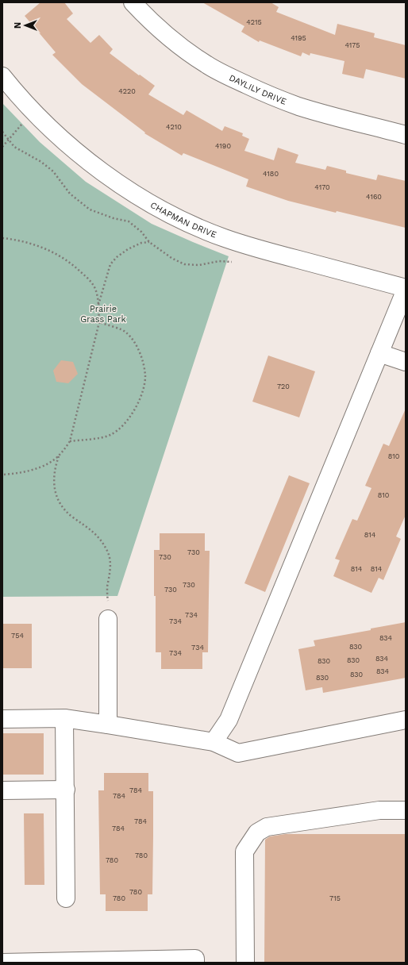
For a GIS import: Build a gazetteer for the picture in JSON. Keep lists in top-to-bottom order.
{
  "streets": {
    "street": ["DAYLILY DRIVE", "CHAPMAN DRIVE"]
  },
  "parks": ["Prairie Grass Park"],
  "house_numbers": [
    "4215",
    "4195",
    "4175",
    "4220",
    "4210",
    "4190",
    "4180",
    "4170",
    "4160",
    "720",
    "810",
    "810",
    "814",
    "730",
    "730",
    "814",
    "814",
    "730",
    "730",
    "734",
    "734",
    "754",
    "834",
    "830",
    "734",
    "734",
    "834",
    "830",
    "830",
    "834",
    "830",
    "830",
    "784",
    "784",
    "784",
    "784",
    "780",
    "780",
    "780",
    "780",
    "715"
  ],
  "north": "left"
}
